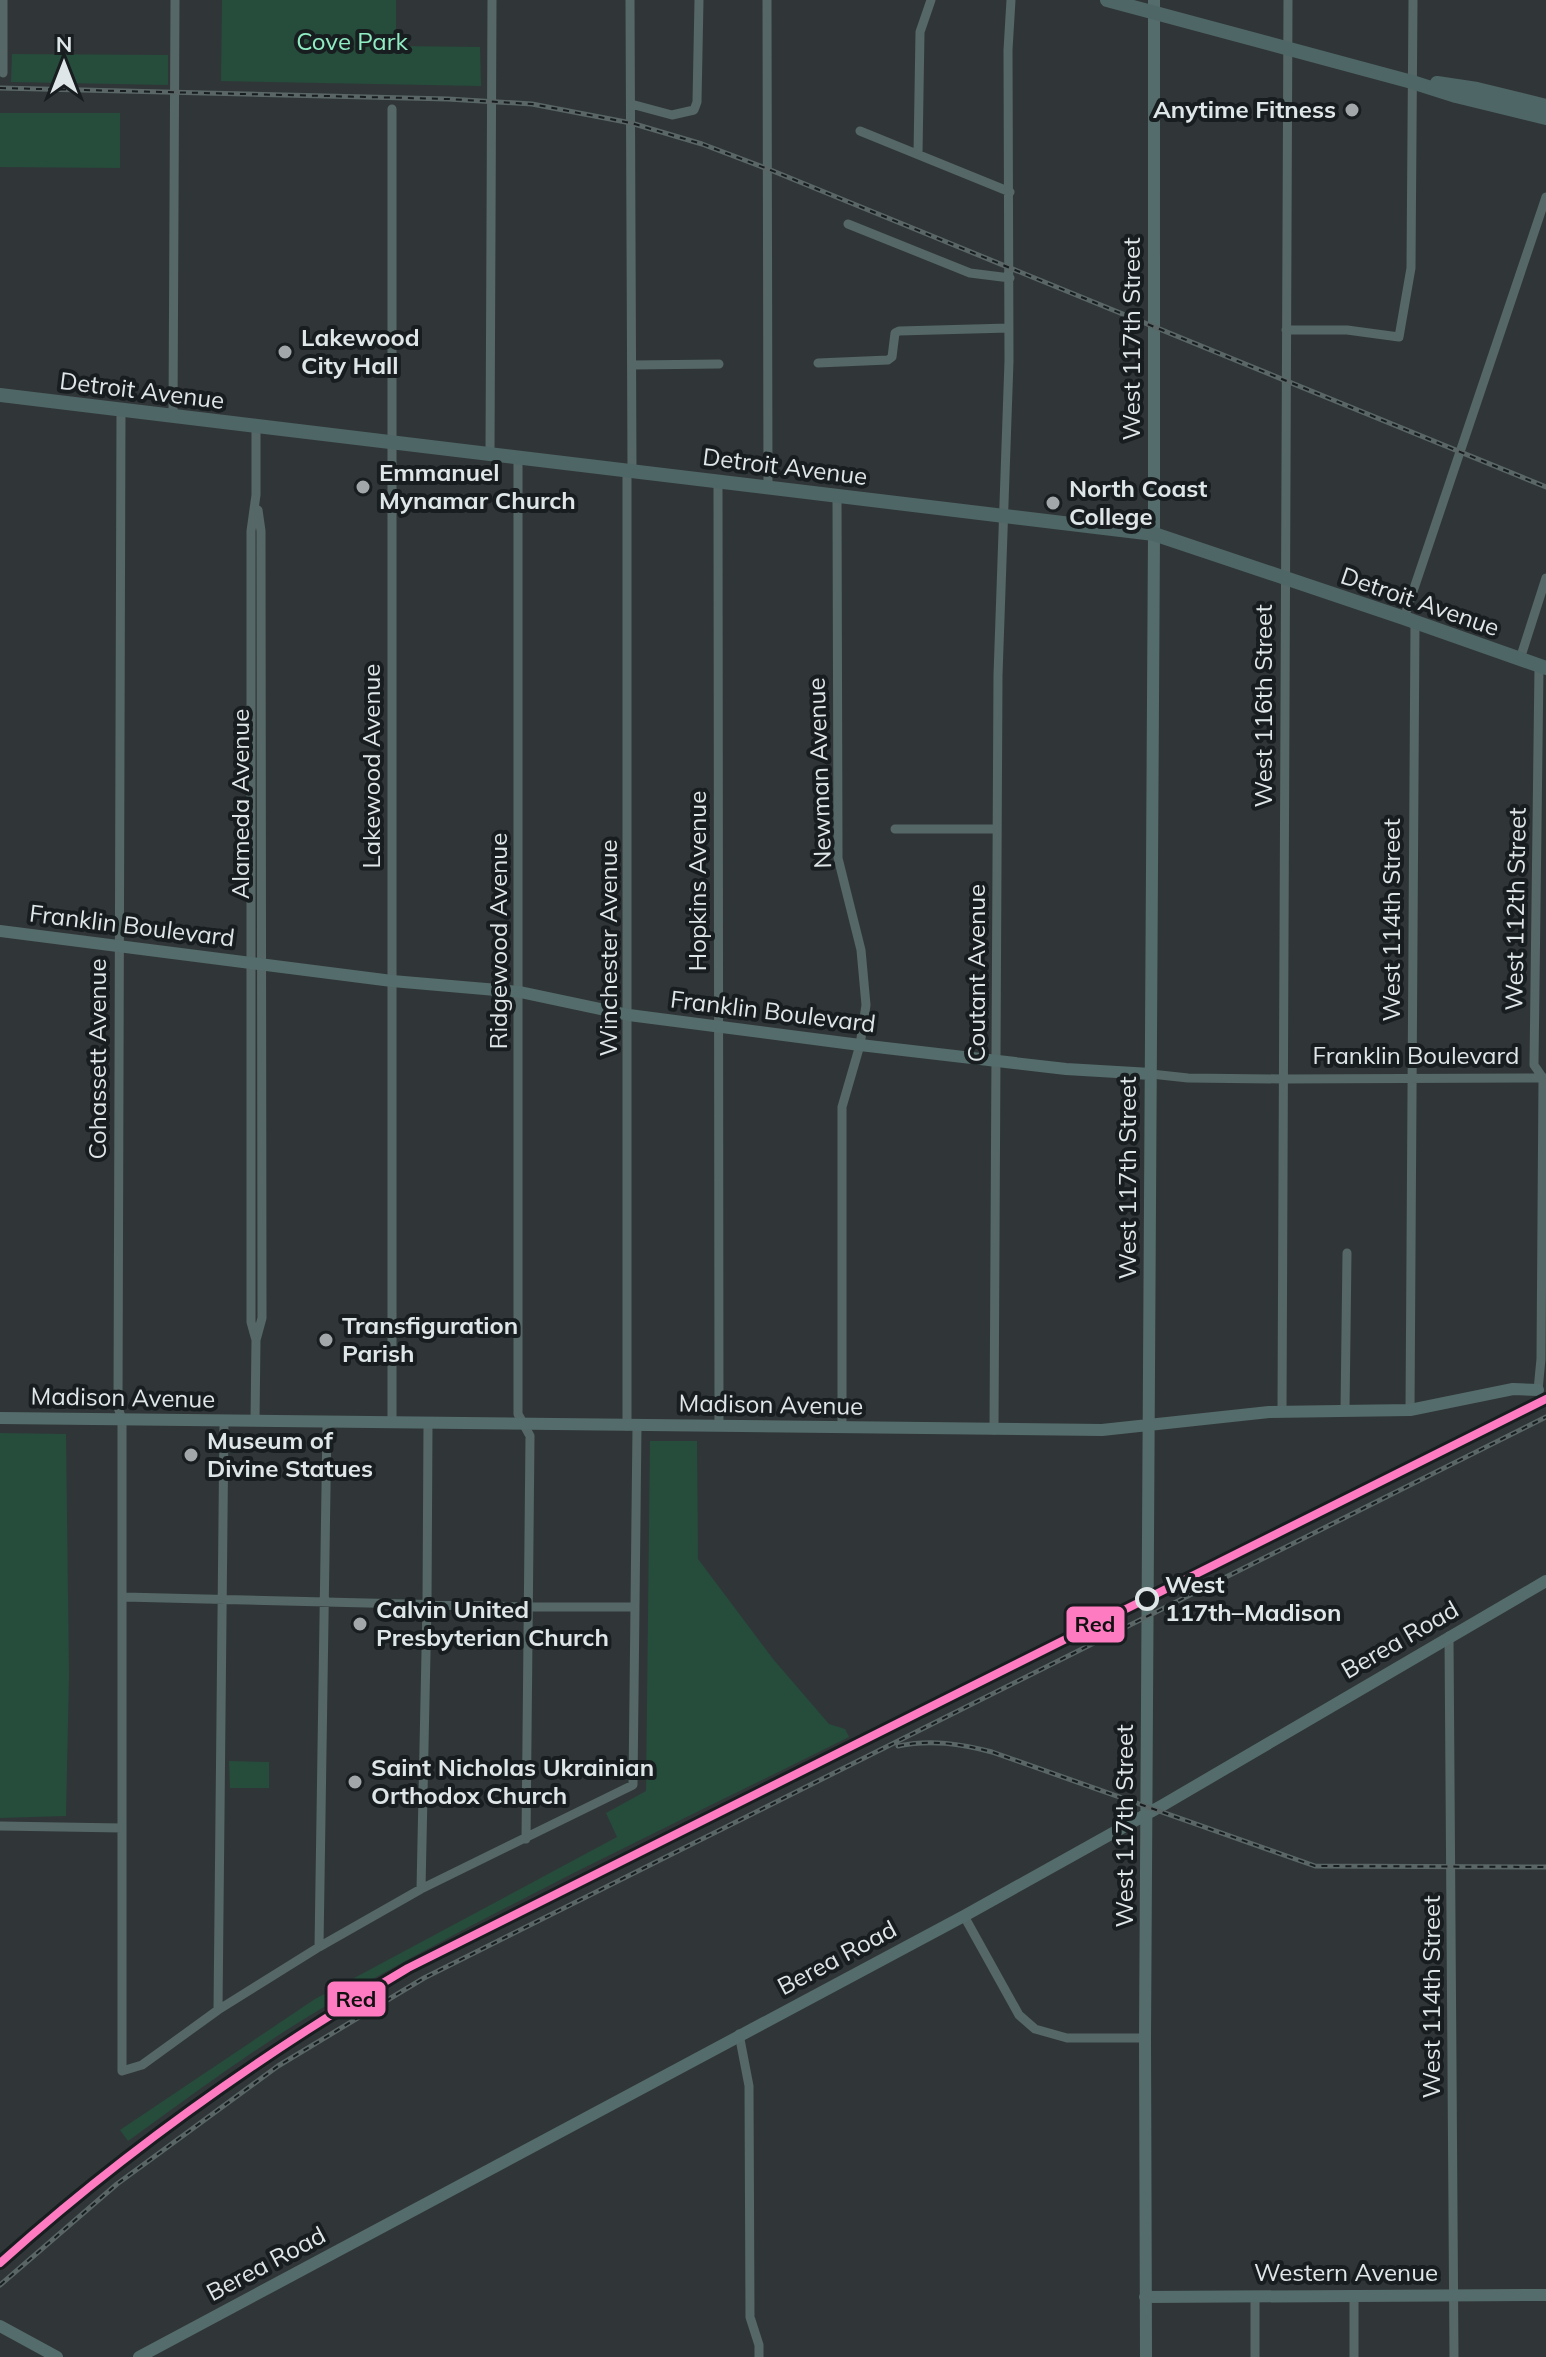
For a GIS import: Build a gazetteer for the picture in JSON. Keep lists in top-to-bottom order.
{
  "streets": {
    "main road": [
      "West 117th Street",
      "Detroit Avenue",
      "Franklin Boulevard",
      "Madison Avenue",
      "Berea Road",
      "Western Avenue"
    ],
    "street": [
      "West 116th Street",
      "Lakewood Avenue",
      "Newman Avenue",
      "Alameda Avenue",
      "Hopkins Avenue",
      "West 112th Street",
      "West 114th Street",
      "Ridgewood Avenue",
      "Winchester Avenue",
      "Coutant Avenue",
      "Cohassett Avenue"
    ]
  },
  "crossings": [
    ["West 117th Street", "Detroit Avenue"],
    ["West 117th Street", "Franklin Boulevard"],
    ["West 117th Street", "Madison Avenue"],
    ["West 117th Street", "Berea Road"],
    ["West 117th Street", "Western Avenue"],
    ["Detroit Avenue", "West 116th Street"],
    ["Detroit Avenue", "Lakewood Avenue"],
    ["Detroit Avenue", "Newman Avenue"],
    ["Detroit Avenue", "Alameda Avenue"],
    ["Detroit Avenue", "Hopkins Avenue"],
    ["Detroit Avenue", "West 112th Street"],
    ["Detroit Avenue", "West 114th Street"],
    ["Detroit Avenue", "Ridgewood Avenue"],
    ["Detroit Avenue", "Winchester Avenue"],
    ["Detroit Avenue", "Coutant Avenue"],
    ["Detroit Avenue", "Cohassett Avenue"],
    ["West 116th Street", "Franklin Boulevard"],
    ["West 116th Street", "Madison Avenue"],
    ["Lakewood Avenue", "Franklin Boulevard"],
    ["Lakewood Avenue", "Madison Avenue"],
    ["Newman Avenue", "Franklin Boulevard"],
    ["Newman Avenue", "Madison Avenue"],
    ["Alameda Avenue", "Franklin Boulevard"],
    ["Alameda Avenue", "Madison Avenue"],
    ["Hopkins Avenue", "Franklin Boulevard"],
    ["Hopkins Avenue", "Madison Avenue"],
    ["West 112th Street", "Franklin Boulevard"],
    ["West 112th Street", "Madison Avenue"],
    ["West 114th Street", "Franklin Boulevard"],
    ["West 114th Street", "Madison Avenue"],
    ["West 114th Street", "Berea Road"],
    ["West 114th Street", "Western Avenue"],
    ["Franklin Boulevard", "Ridgewood Avenue"],
    ["Franklin Boulevard", "Winchester Avenue"],
    ["Franklin Boulevard", "Coutant Avenue"],
    ["Franklin Boulevard", "Cohassett Avenue"],
    ["Ridgewood Avenue", "Winchester Avenue"],
    ["Ridgewood Avenue", "Madison Avenue"],
    ["Winchester Avenue", "Madison Avenue"],
    ["Coutant Avenue", "Madison Avenue"],
    ["Cohassett Avenue", "Madison Avenue"]
  ],
  "parks": ["Cove Park"],
  "places": [
    "Anytime Fitness",
    "Lakewood City Hall",
    "Emmanuel Mynamar Church",
    "North Coast College",
    "Transfiguration Parish",
    "Museum of Divine Statues",
    "West 117th–Madison",
    "Calvin United Presbyterian Church",
    "Saint Nicholas Ukrainian Orthodox Church"
  ],
  "lines": ["transit line Red"],
  "north": "top"
}
